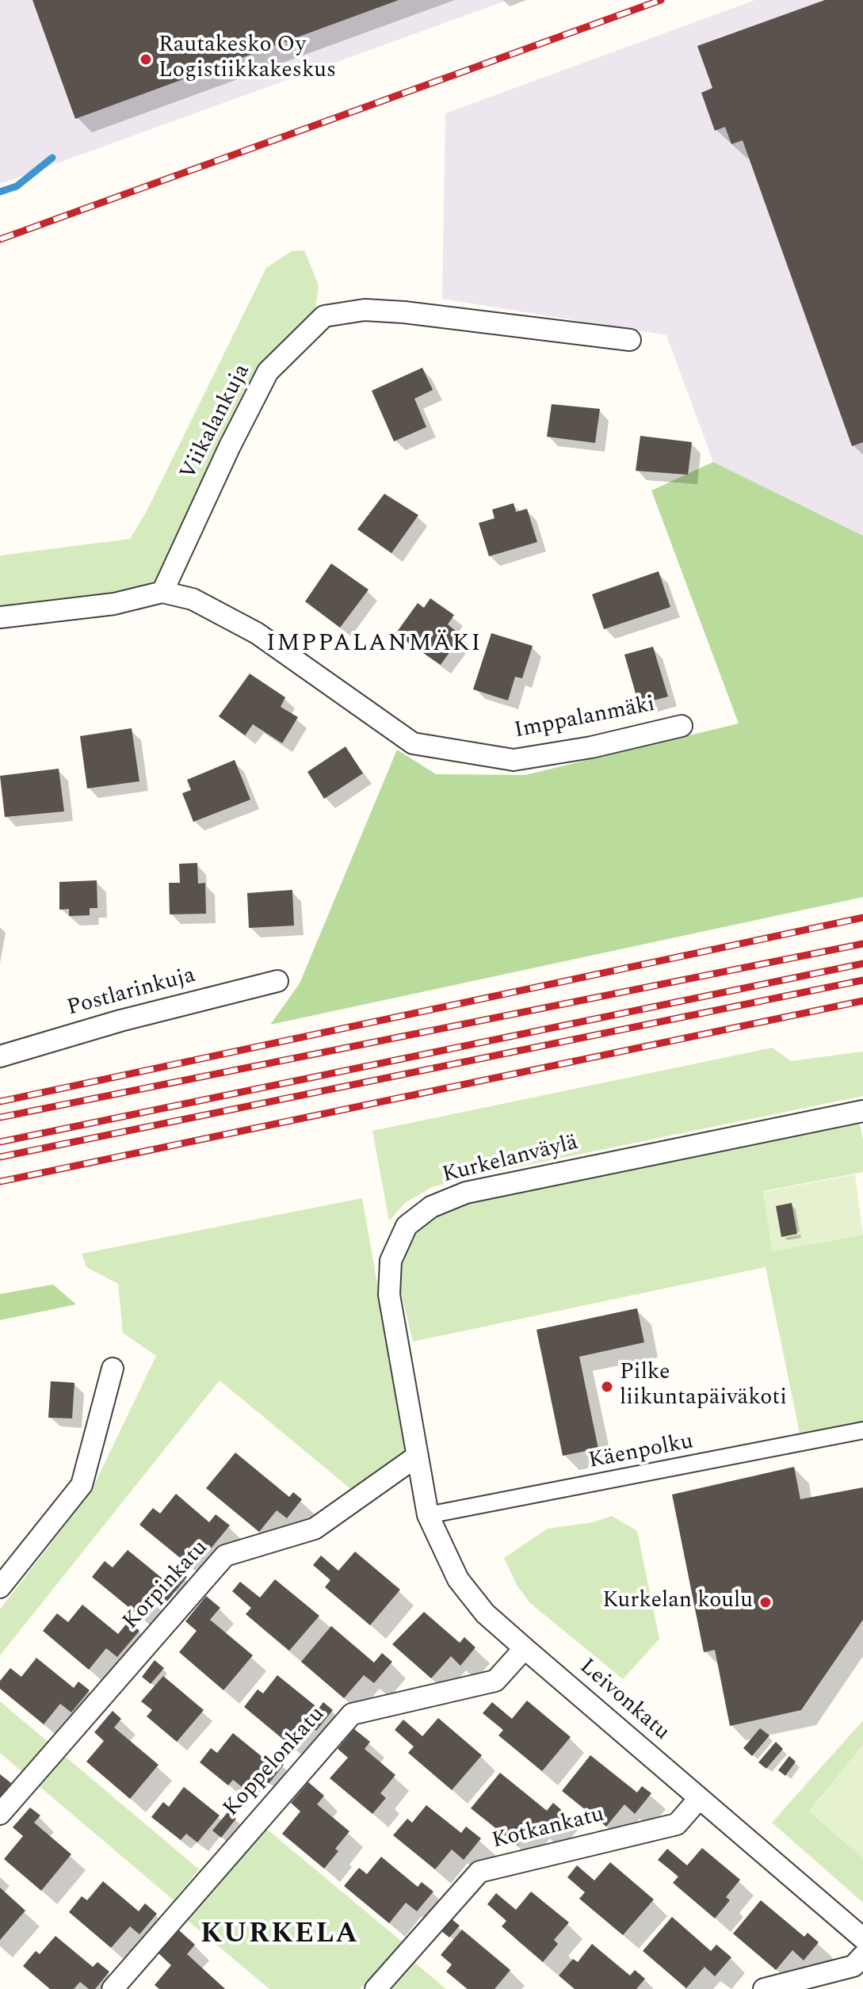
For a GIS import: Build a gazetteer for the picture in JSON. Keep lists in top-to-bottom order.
{
  "streets": {
    "street": [
      "Viikalankuja",
      "Imppalanmäki",
      "Postlarinkuja",
      "Kurkelanväylä",
      "Käenpolku",
      "Korpinkatu",
      "Leivonkatu",
      "Koppelonkatu",
      "Kotkankatu"
    ]
  },
  "crossings": [
    ["Viikalankuja", "Imppalanmäki"],
    ["Kurkelanväylä", "Korpinkatu"],
    ["Kurkelanväylä", "Leivonkatu"],
    ["Käenpolku", "Leivonkatu"],
    ["Korpinkatu", "Leivonkatu"],
    ["Leivonkatu", "Koppelonkatu"],
    ["Leivonkatu", "Kotkankatu"]
  ],
  "districts": ["IMPPALANMÄKI", "KURKELA"],
  "places": ["Rautakesko Oy Logistiikkakeskus", "Pilke liikuntapäiväkoti", "Kurkelan koulu"]
}
